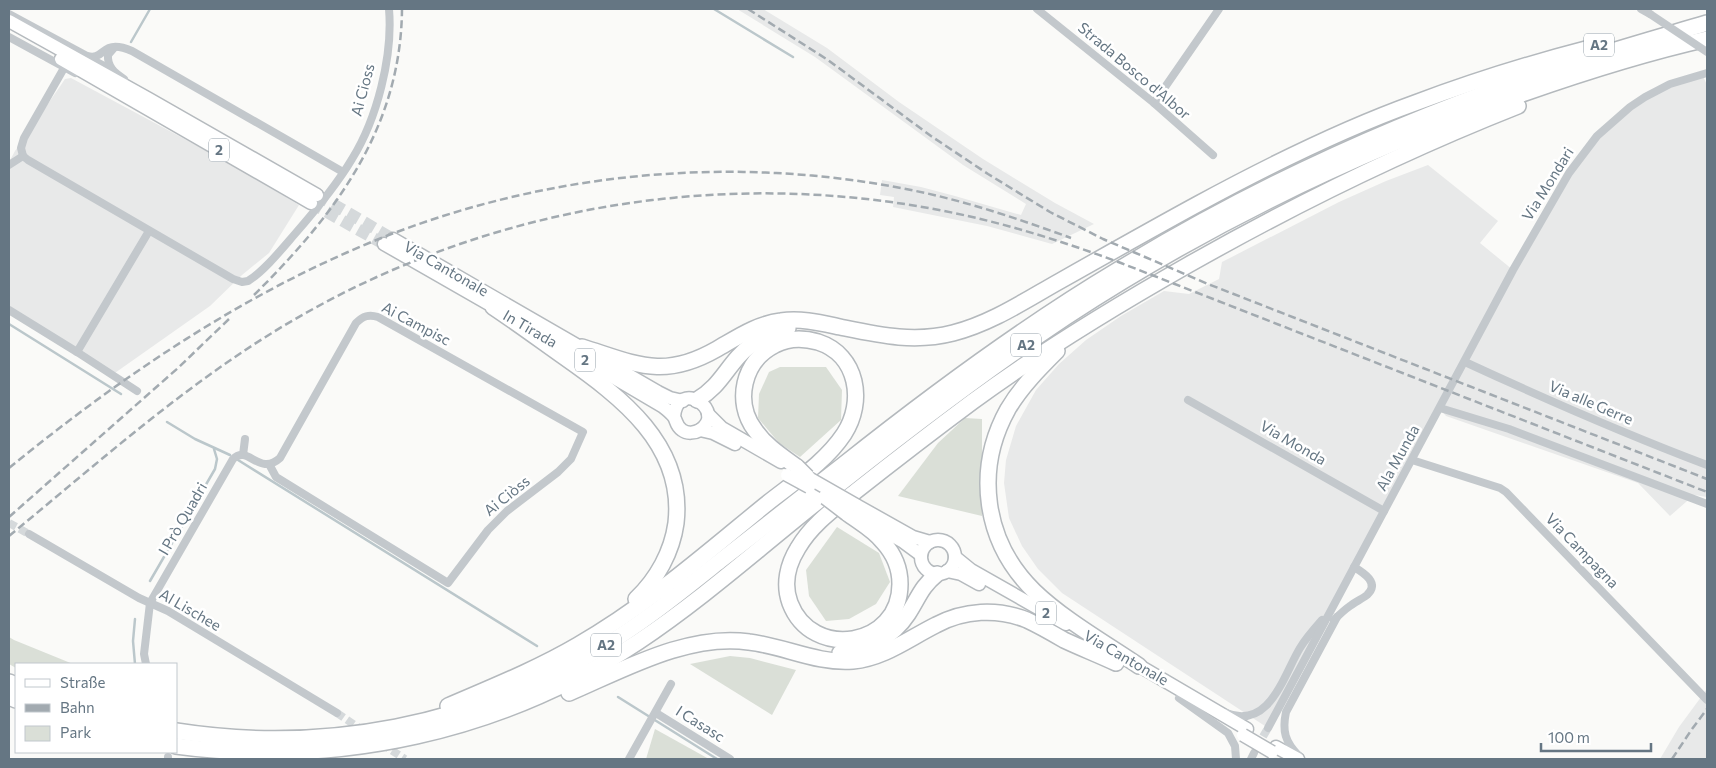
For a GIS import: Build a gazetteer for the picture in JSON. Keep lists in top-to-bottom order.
{
  "streets": {
    "highway": ["A2"],
    "main road": ["2", "Via Cantonale", "In Tirada"],
    "street": [
      "Strada Bosco d'Albor",
      "Ai Cioss",
      "Via Mondari",
      "Ai Campisc",
      "Via alle Gerre",
      "Via Monda",
      "Ala Munda",
      "Ai Ciòss",
      "I Prò Quadri",
      "Via Campagna",
      "Al Lischee",
      "I Casasc"
    ]
  },
  "crossings": [
    ["A2", "Via Cantonale"],
    ["A2", "In Tirada"],
    ["Via Mondari", "Via alle Gerre"],
    ["Via Mondari", "Ala Munda"],
    ["Via Cantonale", "In Tirada"],
    ["Via Cantonale", "Ala Munda"],
    ["Ai Campisc", "Ai Ciòss"],
    ["Via alle Gerre", "Ala Munda"],
    ["Via Monda", "Ala Munda"],
    ["Ala Munda", "Via Campagna"],
    ["I Prò Quadri", "Al Lischee"]
  ],
  "legend": ["Straße", "Bahn", "Park"],
  "scale_bar": "100 m"
}
